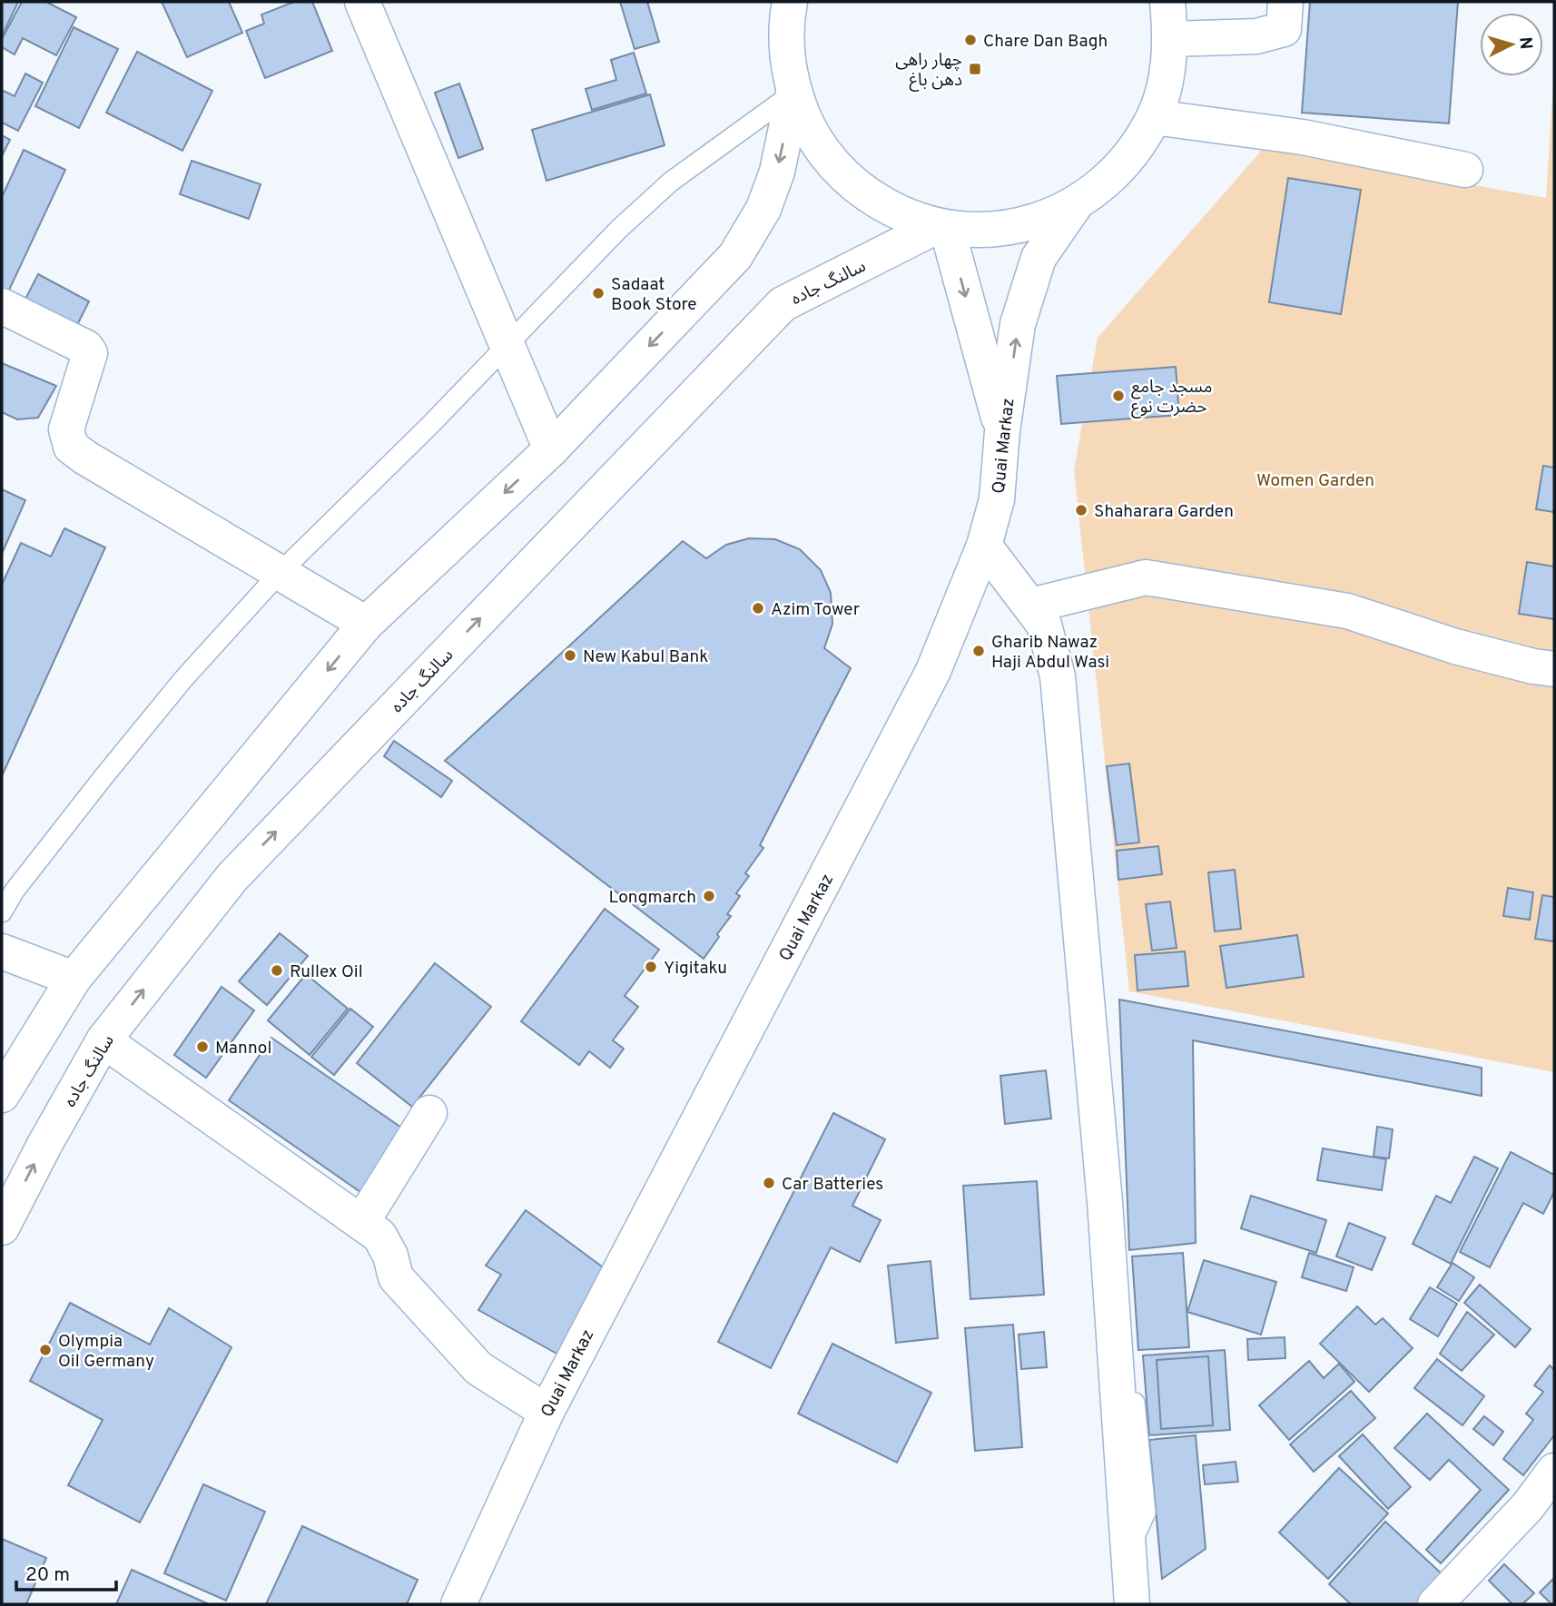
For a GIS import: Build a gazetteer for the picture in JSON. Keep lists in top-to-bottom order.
{
  "streets": {
    "main road": ["سالنگ جاده", "Quai Markaz"]
  },
  "parks": ["Women Garden"],
  "places": {
    "other": [
      "Chare Dan Bagh",
      "Sadaat Book Store",
      "مسجد جامع حضرت نوع",
      "Shaharara Garden",
      "Azim Tower",
      "Gharib Nawaz Haji Abdul Wasi",
      "New Kabul Bank",
      "Longmarch",
      "Yigitaku",
      "Rullex Oil",
      "Mannol",
      "Car Batteries",
      "Olympia Oil Germany"
    ],
    "transit": ["چهار راهی دهن باغ"]
  },
  "scale_bar": "20 m",
  "north": "right"
}
